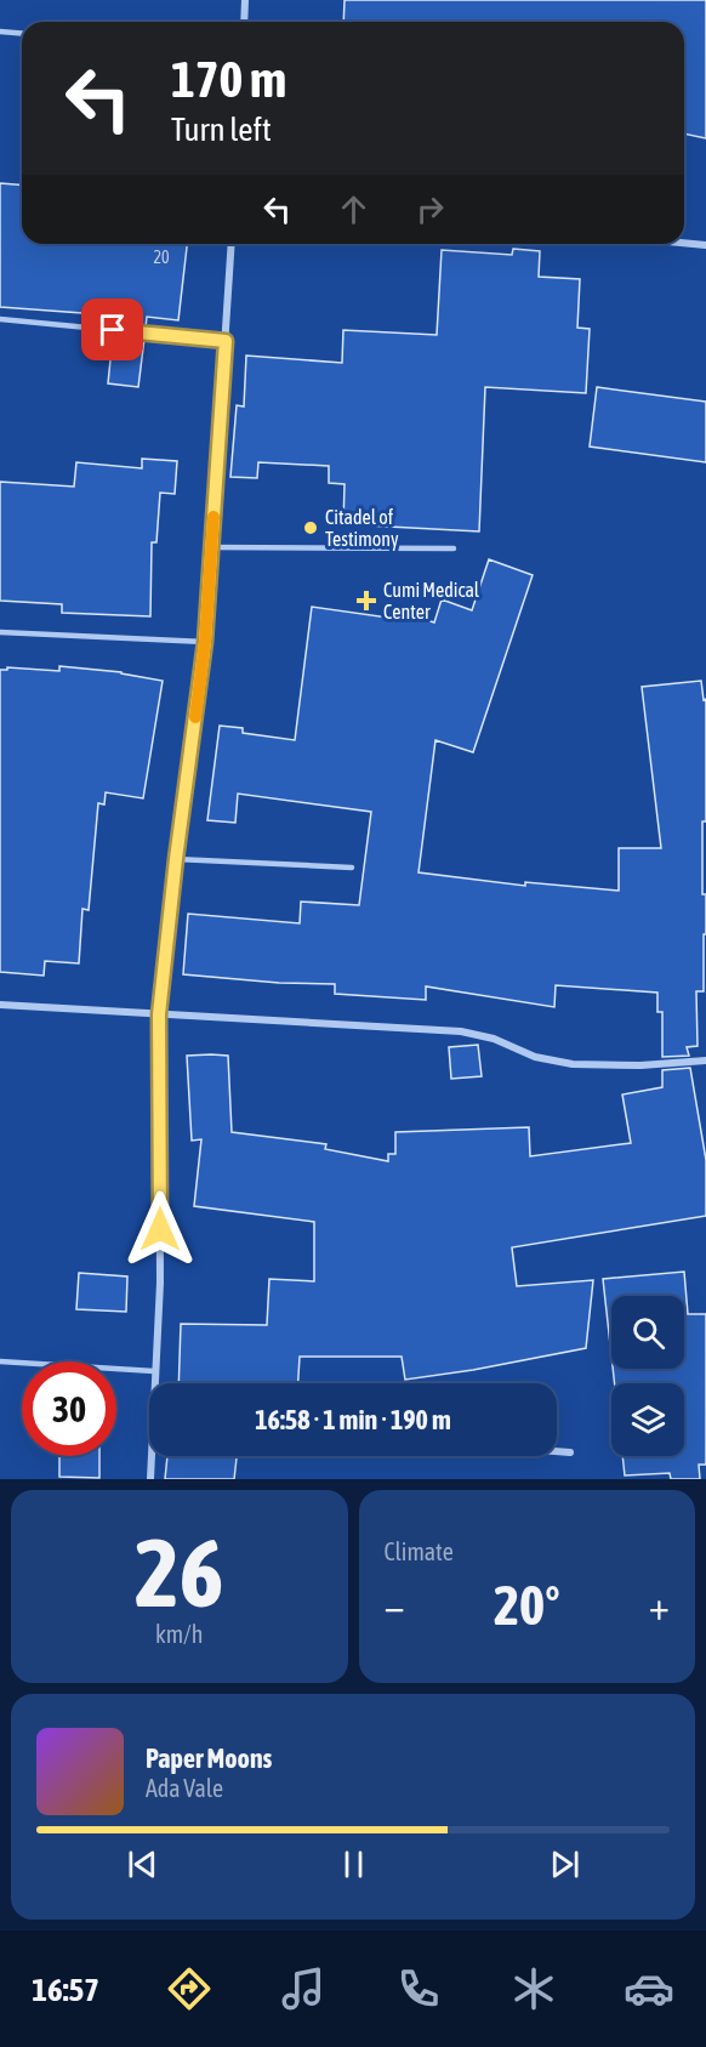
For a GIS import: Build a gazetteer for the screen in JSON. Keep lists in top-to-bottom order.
{
  "places": {
    "other": ["Citadel of Testimony"],
    "health": ["Cumi Medical Center"]
  },
  "house_numbers": ["20"],
  "page": {
    "turn": ["170 m", "Turn left"],
    "limit": "30",
    "trip": "16:58 · 1 min · 190 m",
    "tile": [
      ["26", "km/h"],
      "Climate"
    ],
    "heat": ["−", "20°", "+"],
    "song": ["Paper Moons", "Ada Vale"],
    "tabs": "16:57"
  }
}
